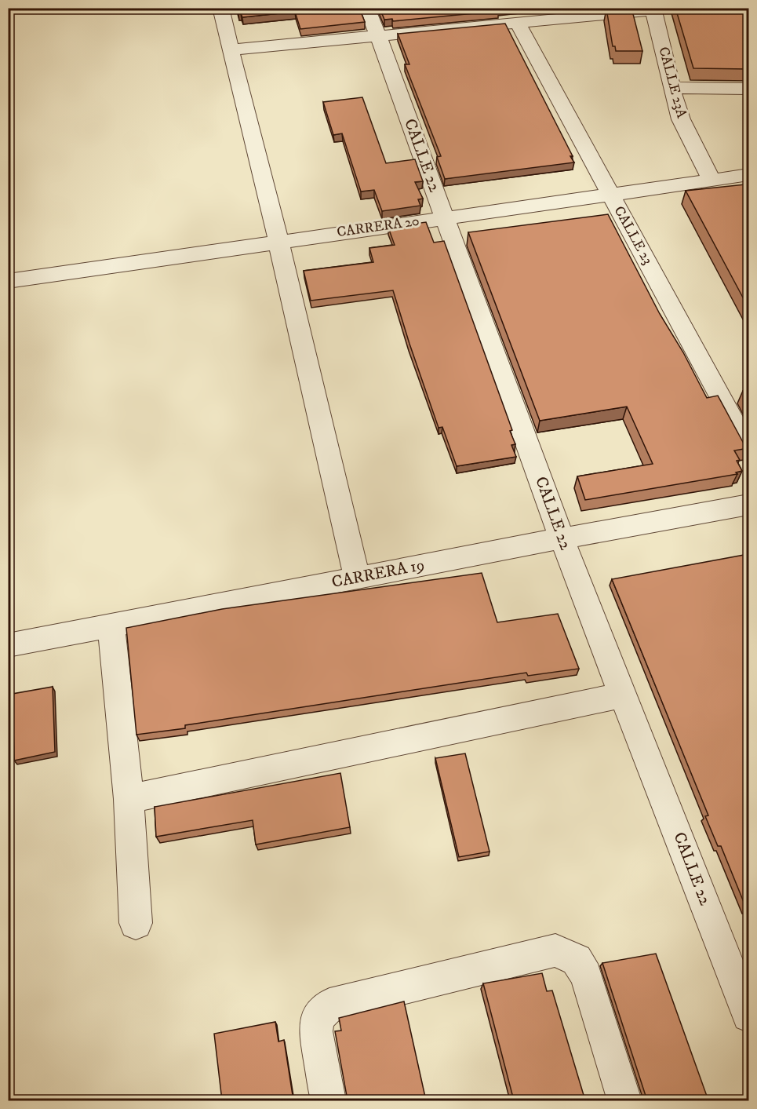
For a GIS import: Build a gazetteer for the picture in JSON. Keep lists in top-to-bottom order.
{
  "streets": {
    "street": [
      "CALLE 23A",
      "CALLE 22",
      "CARRERA 20",
      "CALLE 23",
      "CARRERA 19"
    ]
  },
  "crossings": [
    ["CALLE 23A", "CARRERA 20"],
    ["CALLE 22", "CARRERA 20"],
    ["CALLE 22", "CARRERA 19"],
    ["CARRERA 20", "CALLE 23"]
  ]
}
